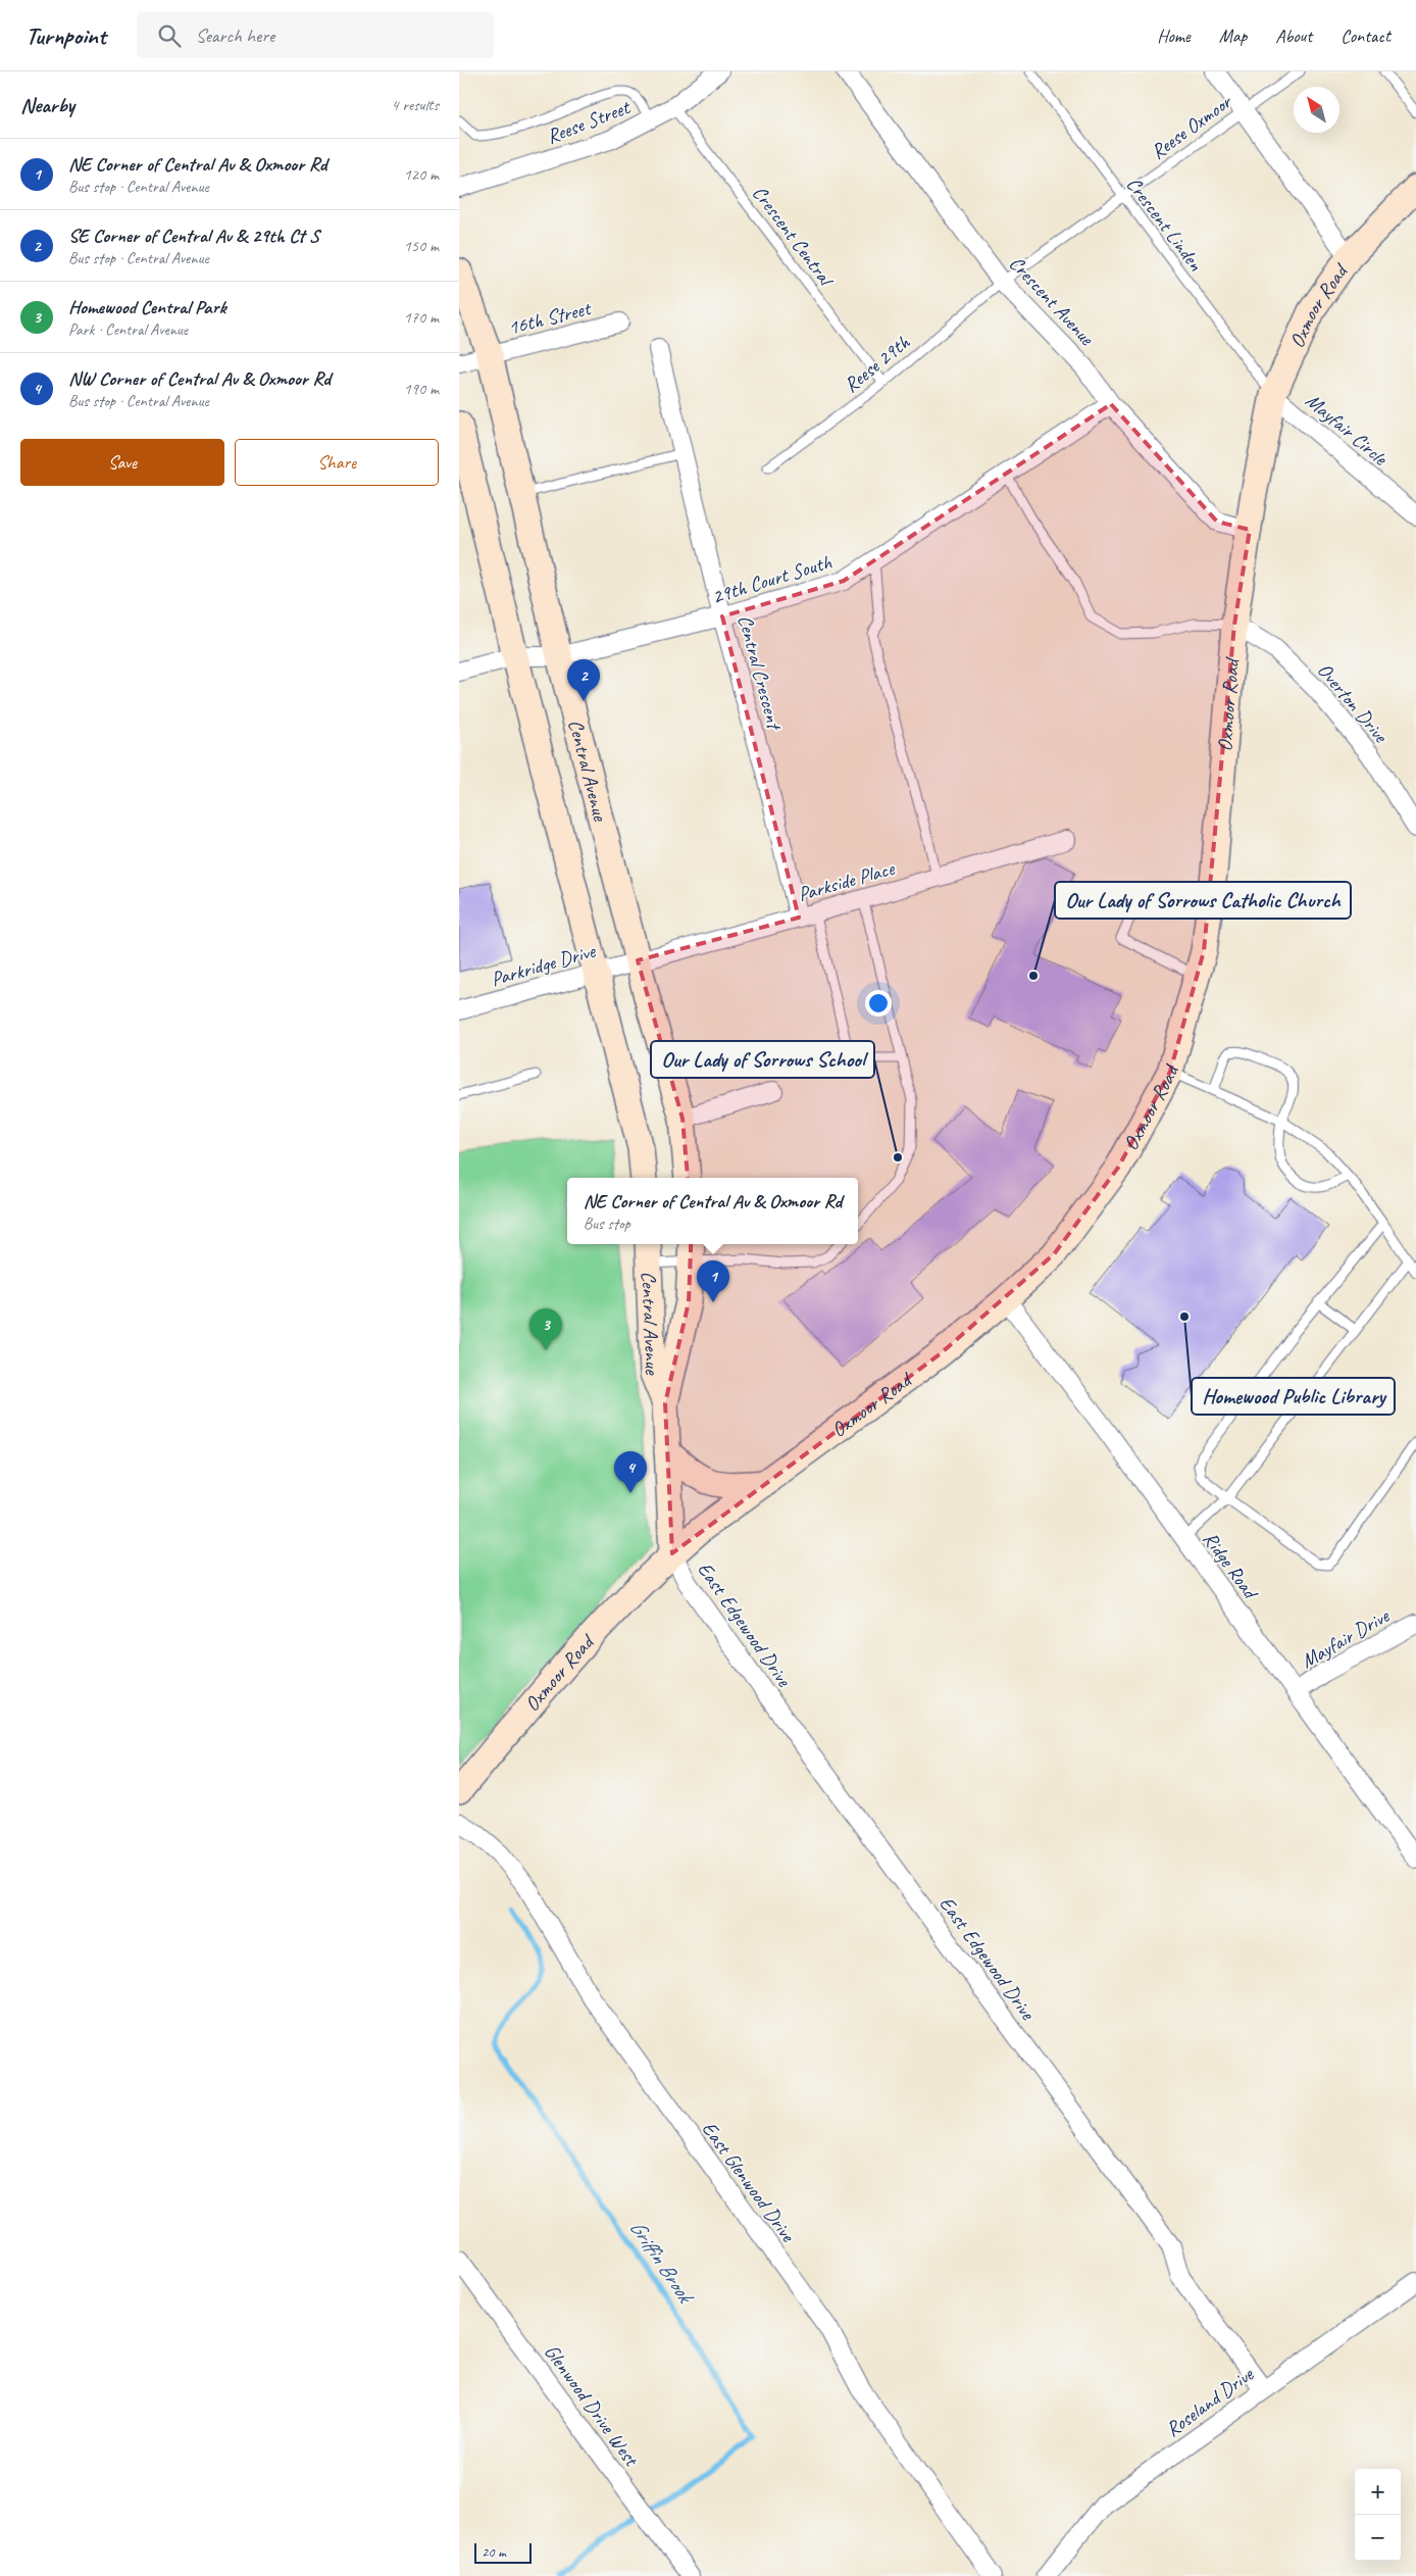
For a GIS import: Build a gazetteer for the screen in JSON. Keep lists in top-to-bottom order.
{
  "streets": {
    "main road": ["Oxmoor Road", "Central Avenue"],
    "street": [
      "Reese Street",
      "Crescent Avenue",
      "16th Street",
      "Mayfair Circle",
      "29th Court South",
      "Central Crescent",
      "Overton Drive",
      "Parkside Place",
      "Parkridge Drive",
      "Ridge Road",
      "East Edgewood Drive",
      "Mayfair Drive",
      "East Glenwood Drive",
      "Roseland Drive",
      "Glenwood Drive West"
    ],
    "lane": [
      "Reese Oxmoor",
      "Crescent Linden",
      "Crescent Central",
      "Reese 29th"
    ]
  },
  "crossings": [
    ["Reese Street", "Crescent Central"],
    ["Reese Oxmoor", "Crescent Linden"],
    ["Reese Oxmoor", "Crescent Avenue"],
    ["Reese Oxmoor", "Reese 29th"],
    ["Crescent Linden", "Oxmoor Road"],
    ["Crescent Linden", "Mayfair Circle"],
    ["Crescent Central", "Reese 29th"],
    ["Crescent Avenue", "Oxmoor Road"],
    ["Crescent Avenue", "Reese 29th"],
    ["Crescent Avenue", "29th Court South"],
    ["Oxmoor Road", "Mayfair Circle"],
    ["Oxmoor Road", "Overton Drive"],
    ["Oxmoor Road", "Central Avenue"],
    ["Oxmoor Road", "Ridge Road"],
    ["Oxmoor Road", "East Edgewood Drive"],
    ["16th Street", "Central Avenue"],
    ["29th Court South", "Central Crescent"],
    ["29th Court South", "Central Avenue"],
    ["Central Crescent", "Parkside Place"],
    ["Central Avenue", "Parkside Place"],
    ["Central Avenue", "Parkridge Drive"],
    ["Central Avenue", "East Edgewood Drive"],
    ["Parkside Place", "Parkridge Drive"],
    ["Ridge Road", "Mayfair Drive"],
    ["East Edgewood Drive", "Roseland Drive"]
  ],
  "water": ["Griffin Brook"],
  "places": ["Our Lady of Sorrows Catholic Church", "Our Lady of Sorrows School", "Homewood Public Library"],
  "scale_bar": "20 m",
  "north": "top left",
  "page": {
    "header": "Turnpoint",
    "search": "Search here",
    "nav": [
      "Home",
      "Map",
      "About",
      "Contact"
    ],
    "heading": ["Nearby", "4 results"],
    "list": [
      {
        "mark": "1",
        "name": "NE Corner of Central Av & Oxmoor Rd",
        "note": "Bus stop · Central Avenue",
        "value": "120 m"
      },
      {
        "mark": "2",
        "name": "SE Corner of Central Av & 29th Ct S",
        "note": "Bus stop · Central Avenue",
        "value": "150 m"
      },
      {
        "mark": "3",
        "name": "Homewood Central Park",
        "note": "Park · Central Avenue",
        "value": "170 m"
      },
      {
        "mark": "4",
        "name": "NW Corner of Central Av & Oxmoor Rd",
        "note": "Bus stop · Central Avenue",
        "value": "190 m"
      }
    ],
    "buttons": ["Save", "Share"],
    "pins": [
      "2",
      "1",
      "3",
      "4"
    ],
    "popup": ["NE Corner of Central Av & Oxmoor Rd", "Bus stop"],
    "map_buttons": ["+", "−"],
    "scale": "20 m"
  }
}
